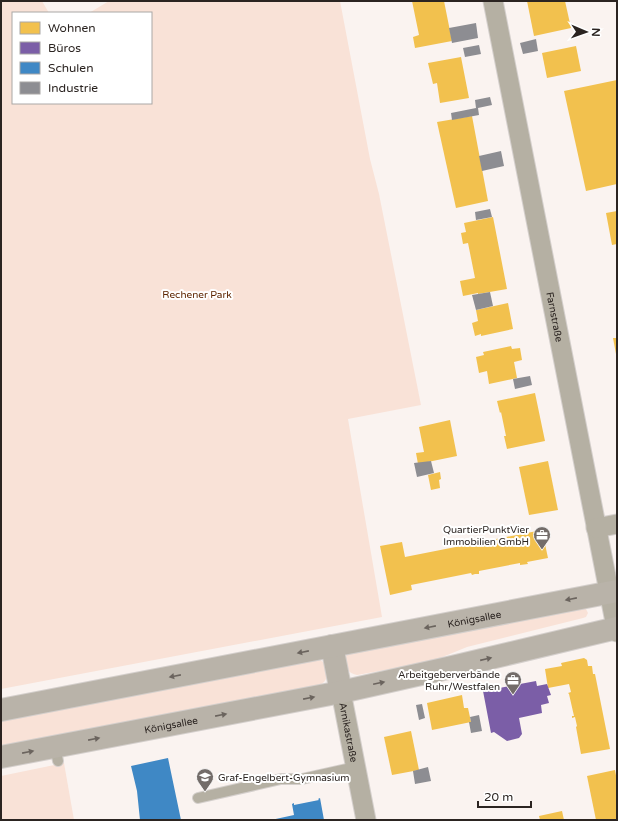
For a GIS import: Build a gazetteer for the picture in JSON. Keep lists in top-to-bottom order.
{
  "streets": {
    "main road": ["Königsallee"],
    "street": ["Farnstraße", "Arnikastraße"]
  },
  "crossings": [
    ["Farnstraße", "Königsallee"],
    ["Königsallee", "Arnikastraße"]
  ],
  "parks": ["Rechener Park"],
  "places": {
    "office": ["QuartierPunktVier Immobilien GmbH", "Arbeitgeberverbände Ruhr/Westfalen"],
    "school or university": ["Graf-Engelbert-Gymnasium"]
  },
  "legend": [
    "Wohnen",
    "Büros",
    "Schulen",
    "Industrie"
  ],
  "scale_bar": "20 m",
  "north": "right"
}
